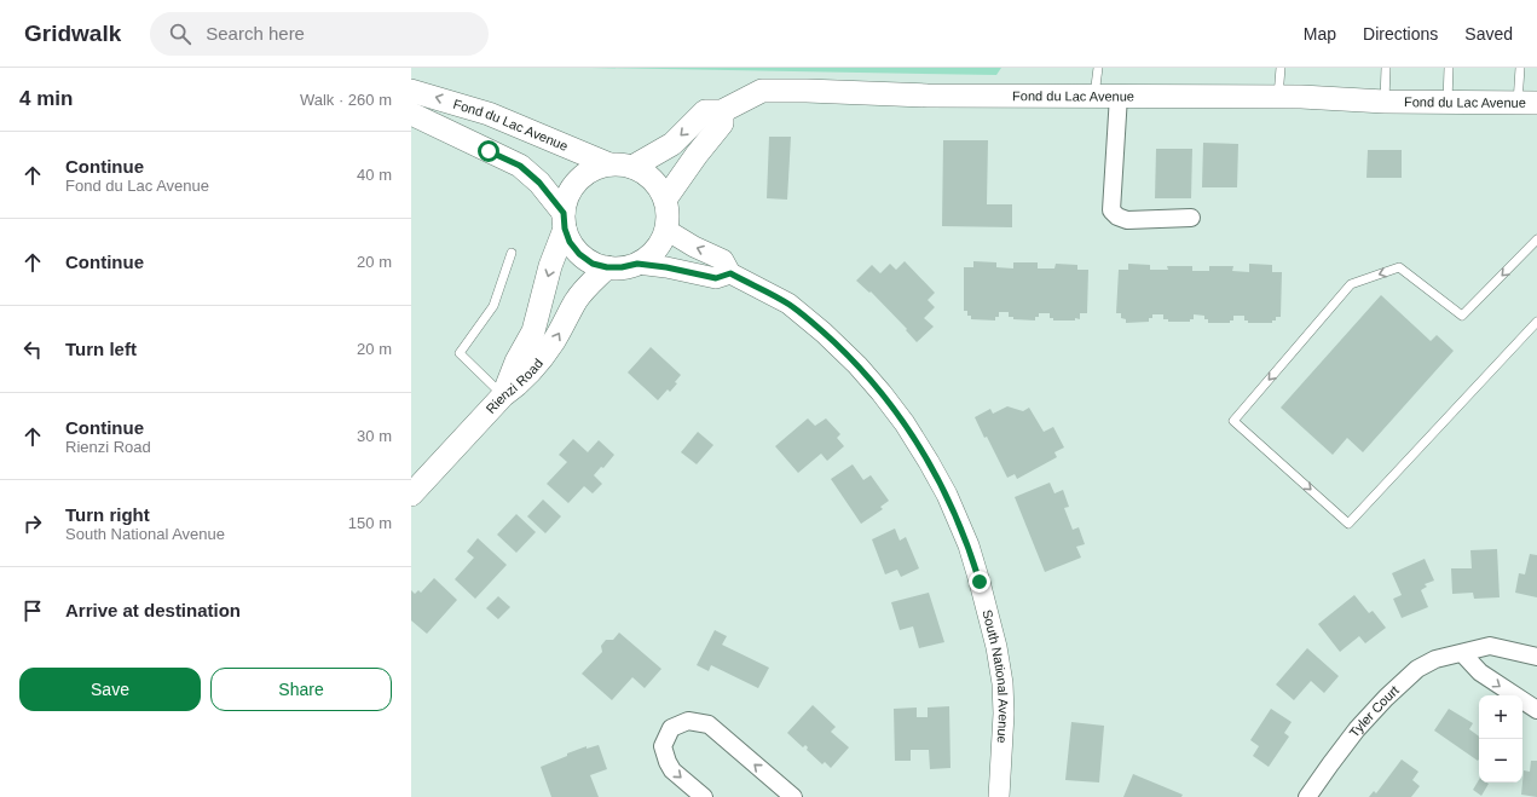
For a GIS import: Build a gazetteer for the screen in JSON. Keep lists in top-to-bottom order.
{
  "streets": {
    "main road": ["Fond du Lac Avenue", "Rienzi Road"],
    "street": ["South National Avenue", "Tyler Court"]
  },
  "crossings": [
    ["Fond du Lac Avenue", "Rienzi Road"],
    ["Fond du Lac Avenue", "South National Avenue"],
    ["Rienzi Road", "South National Avenue"]
  ],
  "page": {
    "header": "Gridwalk",
    "search": "Search here",
    "nav": ["Map", "Directions", "Saved"],
    "heading": ["4 min", "Walk · 260 m"],
    "list": [
      ["Continue", "Fond du Lac Avenue", "40 m"],
      ["Continue", "20 m"],
      ["Turn left", "20 m"],
      ["Continue", "Rienzi Road", "30 m"],
      ["Turn right", "South National Avenue", "150 m"],
      "Arrive at destination"
    ],
    "buttons": ["Save", "Share"],
    "map_buttons": ["+", "−"]
  }
}
